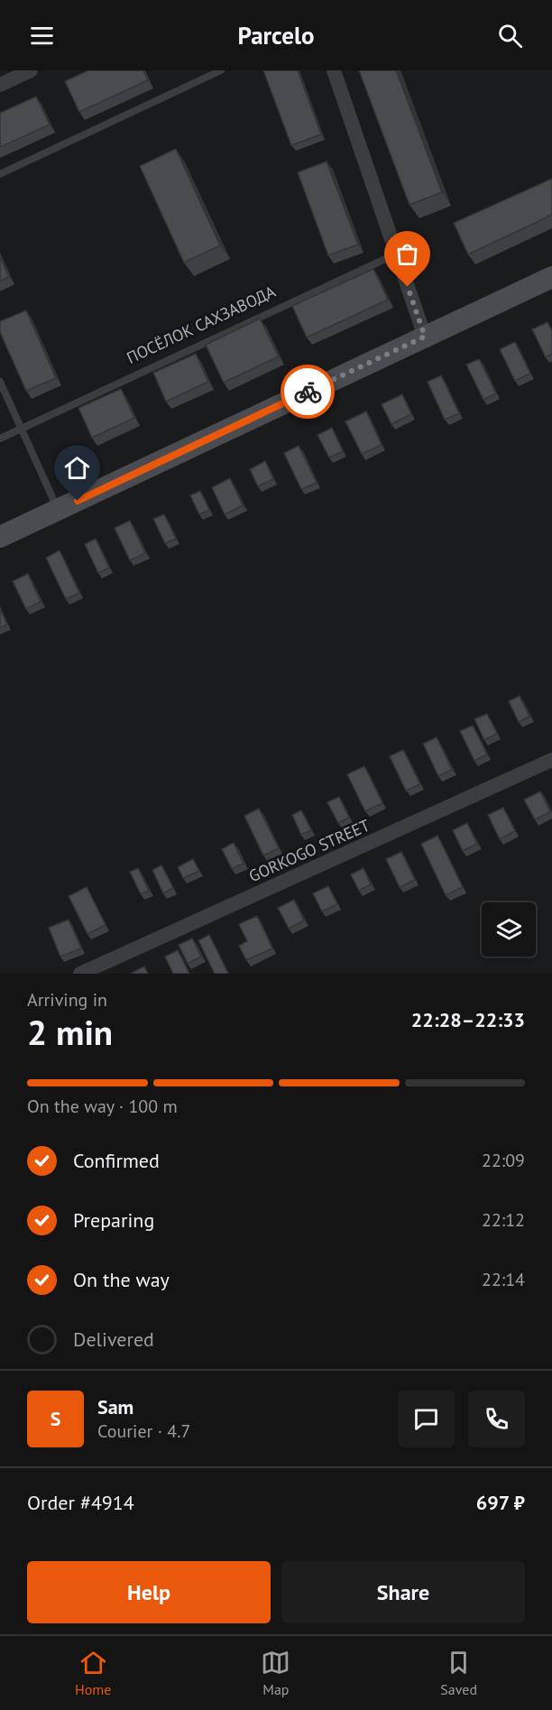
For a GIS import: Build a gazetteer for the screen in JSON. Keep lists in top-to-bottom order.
{
  "streets": {
    "street": ["GORKOGO STREET"],
    "lane": ["ПОСЁЛОК САХЗАВОДА"]
  },
  "page": {
    "header": "Parcelo",
    "heading": ["2 min", "Arriving in", "22:28–22:33"],
    "panel": [
      "Sam",
      "Courier · 4.7",
      "Order #4914",
      "697 ₽"
    ],
    "bar": "On the way · 100 m",
    "list": [
      ["Confirmed", "22:09"],
      ["Preparing", "22:12"],
      ["On the way", "22:14"],
      "Delivered"
    ],
    "round": "S",
    "buttons": ["Help", "Share"],
    "tabs": ["Home", "Map", "Saved"]
  }
}
